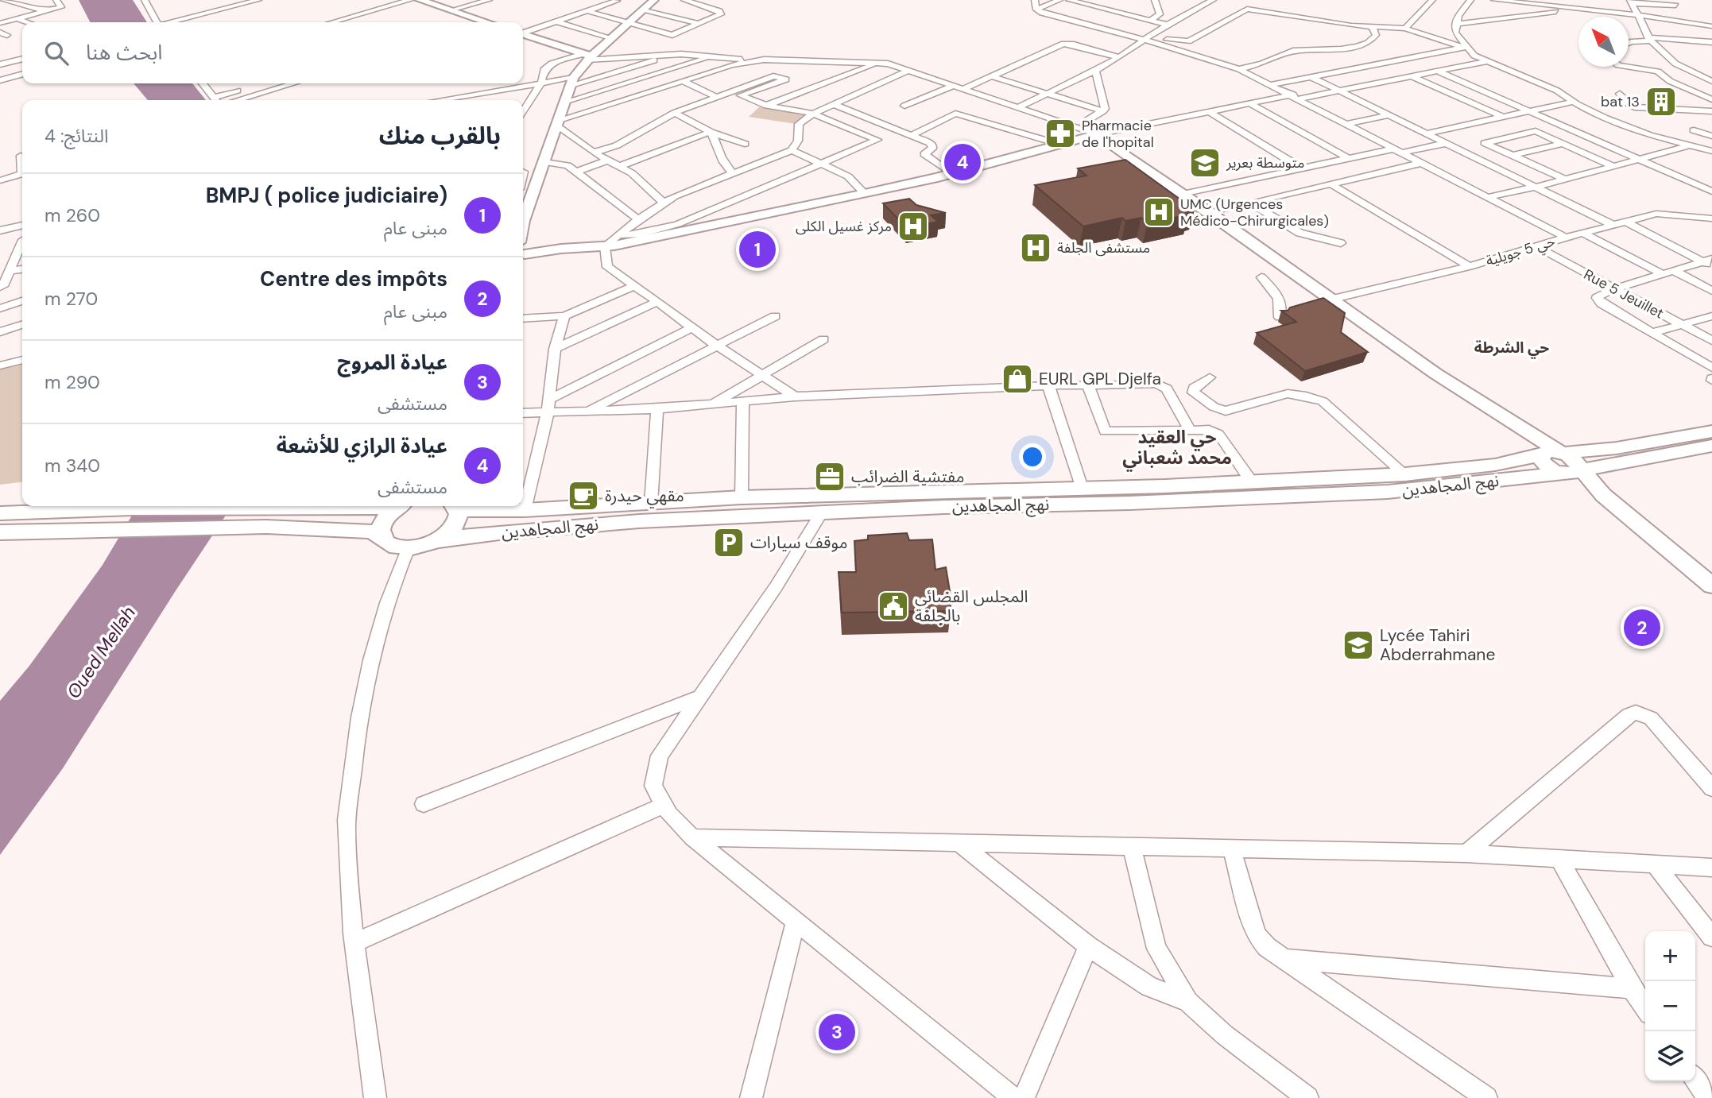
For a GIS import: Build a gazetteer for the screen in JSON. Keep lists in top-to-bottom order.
{
  "streets": {
    "main road": ["نهج المجاهدين"],
    "street": ["حي 5 جويلية", "Rue 5 Jeuillet"]
  },
  "crossings": [
    ["حي 5 جويلية", "Rue 5 Jeuillet"]
  ],
  "districts": ["حي الشرطة", "حي العقيد محمد شعباني"],
  "water": ["Oued Mellah"],
  "places": {
    "building": ["bat 13"],
    "pharmacy": ["Pharmacie de l'hopital"],
    "school or university": ["متوسطة بعرير", "Lycée Tahiri Abderrahmane"],
    "hospital": ["UMC (Urgences Médico-Chirurgicales)", "مركز غسيل الكلى", "مستشفى الجلفة"],
    "shop": ["EURL GPL Djelfa"],
    "office": ["مفتشية الضرائب"],
    "cafe": ["مقهي حيدرة"],
    "parking": ["موقف سيارات"],
    "public building": ["المجلس القضائي بالجلفة"]
  },
  "north": "top left",
  "page": {
    "search": "ابحث هنا",
    "heading": ["بالقرب منك", "النتائج: 4"],
    "pins": [
      "4",
      "1",
      "2",
      "3"
    ],
    "list": [
      {
        "mark": "1",
        "name": "BMPJ ( police judiciaire)",
        "note": "مبنى عام",
        "value": "260 m"
      },
      {
        "mark": "2",
        "name": "Centre des impôts",
        "note": "مبنى عام",
        "value": "270 m"
      },
      {
        "mark": "3",
        "name": "عيادة المروج",
        "note": "مستشفى",
        "value": "290 m"
      },
      {
        "mark": "4",
        "name": "عيادة الرازي للأشعة",
        "note": "مستشفى",
        "value": "340 m"
      }
    ],
    "map_buttons": ["+", "−"]
  }
}
